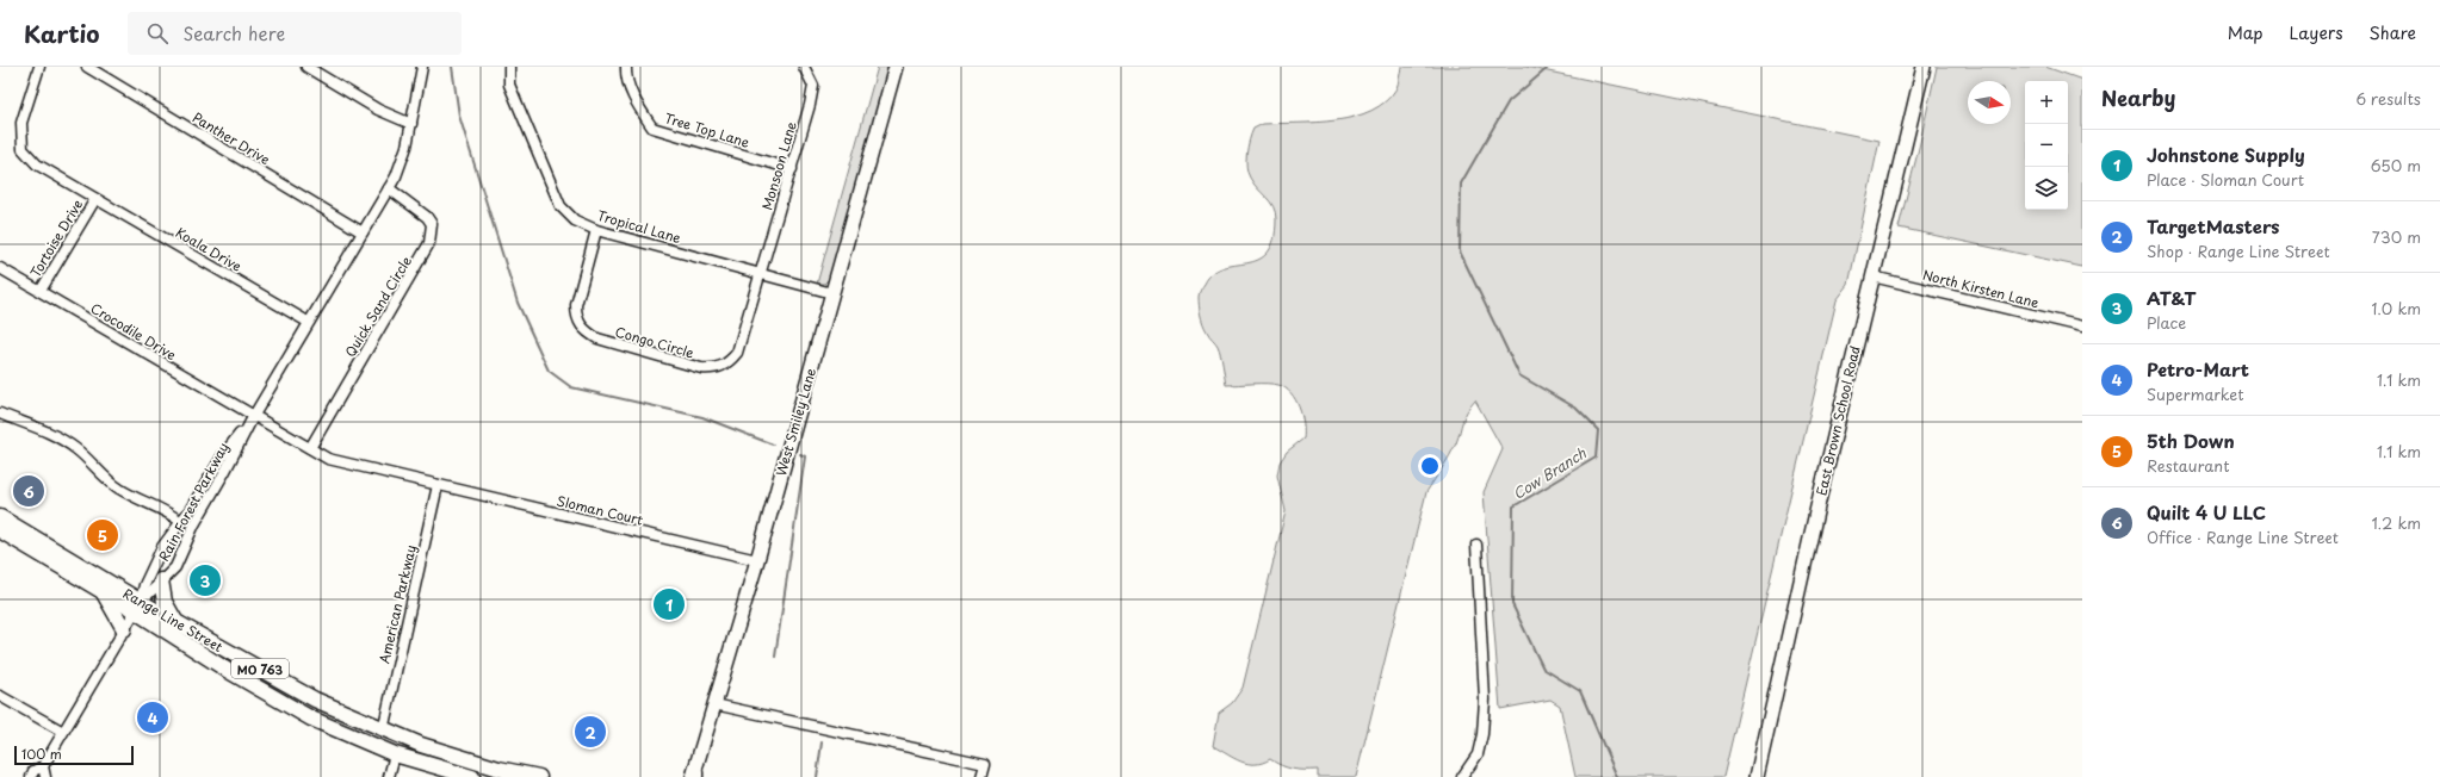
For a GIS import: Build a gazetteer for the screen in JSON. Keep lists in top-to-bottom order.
{
  "streets": {
    "main road": ["Range Line Street", "MO 763"],
    "street": [
      "Tree Top Lane",
      "Panther Drive",
      "Monsoon Lane",
      "Tropical Lane",
      "Tortoise Drive",
      "Koala Drive",
      "North Kirsten Lane",
      "Quick Sand Circle",
      "Crocodile Drive",
      "Congo Circle",
      "East Brown School Road",
      "West Smiley Lane",
      "Rain Forest Parkway",
      "Sloman Court",
      "American Parkway"
    ]
  },
  "crossings": [
    ["Tree Top Lane", "Monsoon Lane"],
    ["Panther Drive", "Rain Forest Parkway"],
    ["Monsoon Lane", "Tropical Lane"],
    ["Monsoon Lane", "Congo Circle"],
    ["Tropical Lane", "Congo Circle"],
    ["Tropical Lane", "West Smiley Lane"],
    ["Tortoise Drive", "Koala Drive"],
    ["Tortoise Drive", "Crocodile Drive"],
    ["Koala Drive", "Rain Forest Parkway"],
    ["North Kirsten Lane", "East Brown School Road"],
    ["Quick Sand Circle", "Crocodile Drive"],
    ["Quick Sand Circle", "Rain Forest Parkway"],
    ["Quick Sand Circle", "Sloman Court"],
    ["Crocodile Drive", "Rain Forest Parkway"],
    ["Crocodile Drive", "Sloman Court"],
    ["West Smiley Lane", "Sloman Court"],
    ["Rain Forest Parkway", "Range Line Street"],
    ["Sloman Court", "American Parkway"],
    ["American Parkway", "Range Line Street"]
  ],
  "water": ["Cow Branch"],
  "scale_bar": "100 m",
  "north": "right",
  "page": {
    "header": "Kartio",
    "search": "Search here",
    "nav": ["Map", "Layers", "Share"],
    "heading": ["Nearby", "6 results"],
    "map_buttons": ["+", "−"],
    "list": [
      {
        "mark": "1",
        "name": "Johnstone Supply",
        "note": "Place · Sloman Court",
        "value": "650 m"
      },
      {
        "mark": "2",
        "name": "TargetMasters",
        "note": "Shop · Range Line Street",
        "value": "730 m"
      },
      {
        "mark": "3",
        "name": "AT&T",
        "note": "Place",
        "value": "1.0 km"
      },
      {
        "mark": "4",
        "name": "Petro-Mart",
        "note": "Supermarket",
        "value": "1.1 km"
      },
      {
        "mark": "5",
        "name": "5th Down",
        "note": "Restaurant",
        "value": "1.1 km"
      },
      {
        "mark": "6",
        "name": "Quilt 4 U LLC",
        "note": "Office · Range Line Street",
        "value": "1.2 km"
      }
    ],
    "pins": [
      "6",
      "5",
      "3",
      "1",
      "4",
      "2"
    ],
    "scale": "100 m"
  }
}
